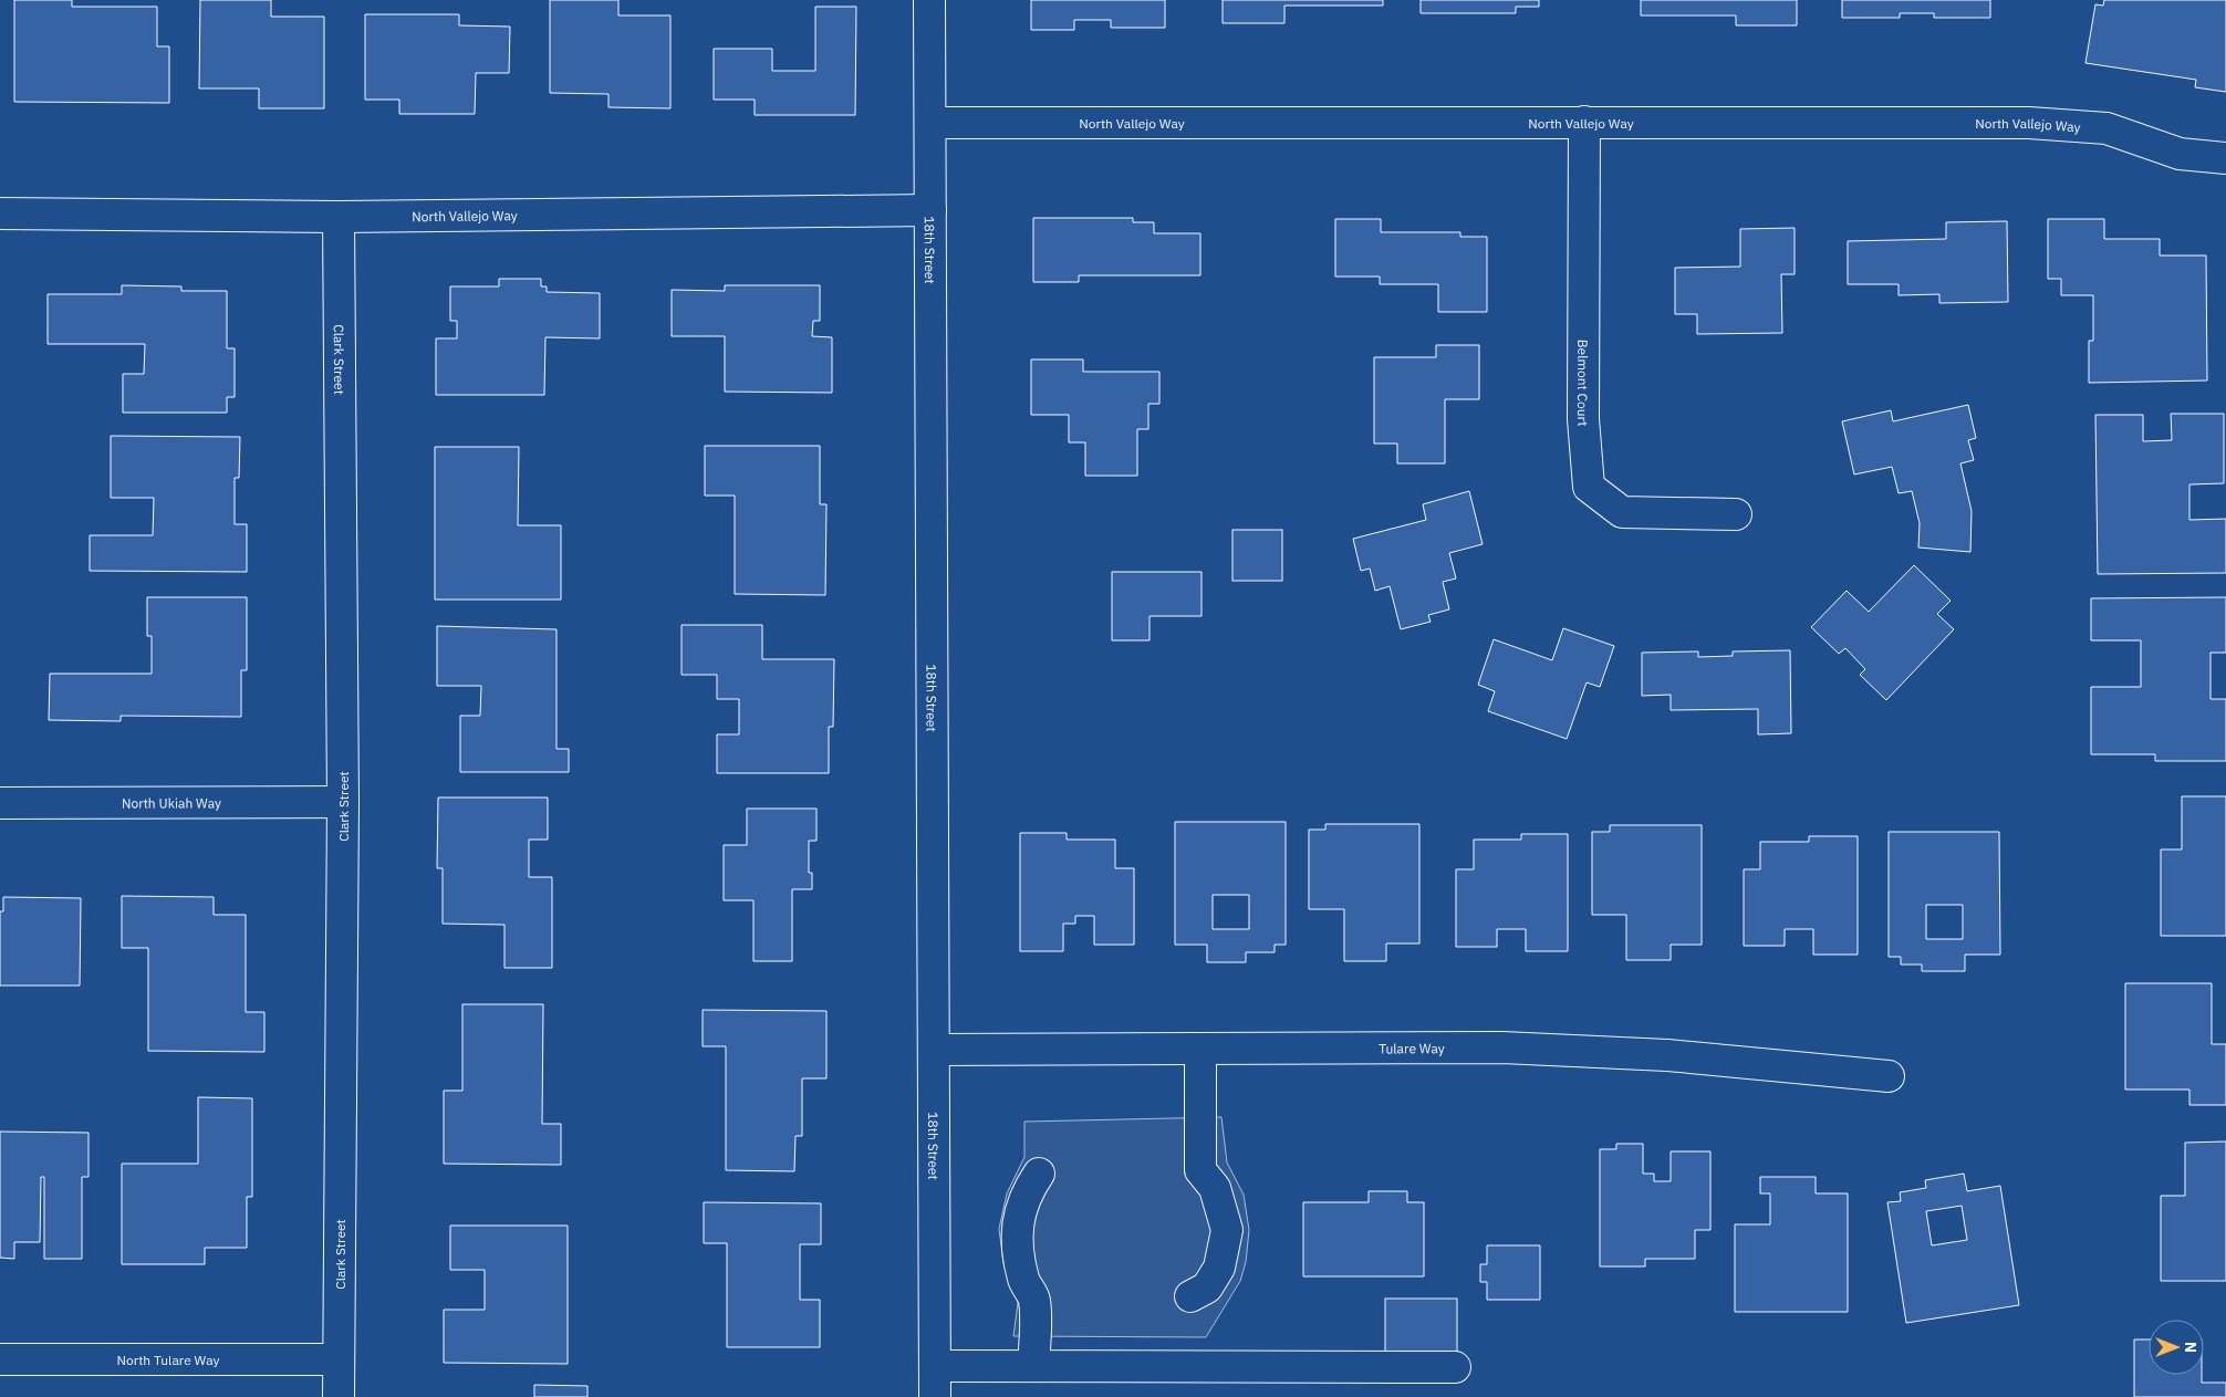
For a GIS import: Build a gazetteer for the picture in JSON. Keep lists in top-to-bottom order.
{
  "streets": {
    "street": [
      "North Vallejo Way",
      "18th Street",
      "Clark Street",
      "Belmont Court",
      "North Ukiah Way",
      "Tulare Way",
      "North Tulare Way"
    ]
  },
  "crossings": [
    ["North Vallejo Way", "18th Street"],
    ["North Vallejo Way", "Clark Street"],
    ["North Vallejo Way", "Belmont Court"],
    ["18th Street", "Tulare Way"],
    ["Clark Street", "North Ukiah Way"],
    ["Clark Street", "North Tulare Way"]
  ],
  "north": "right"
}
